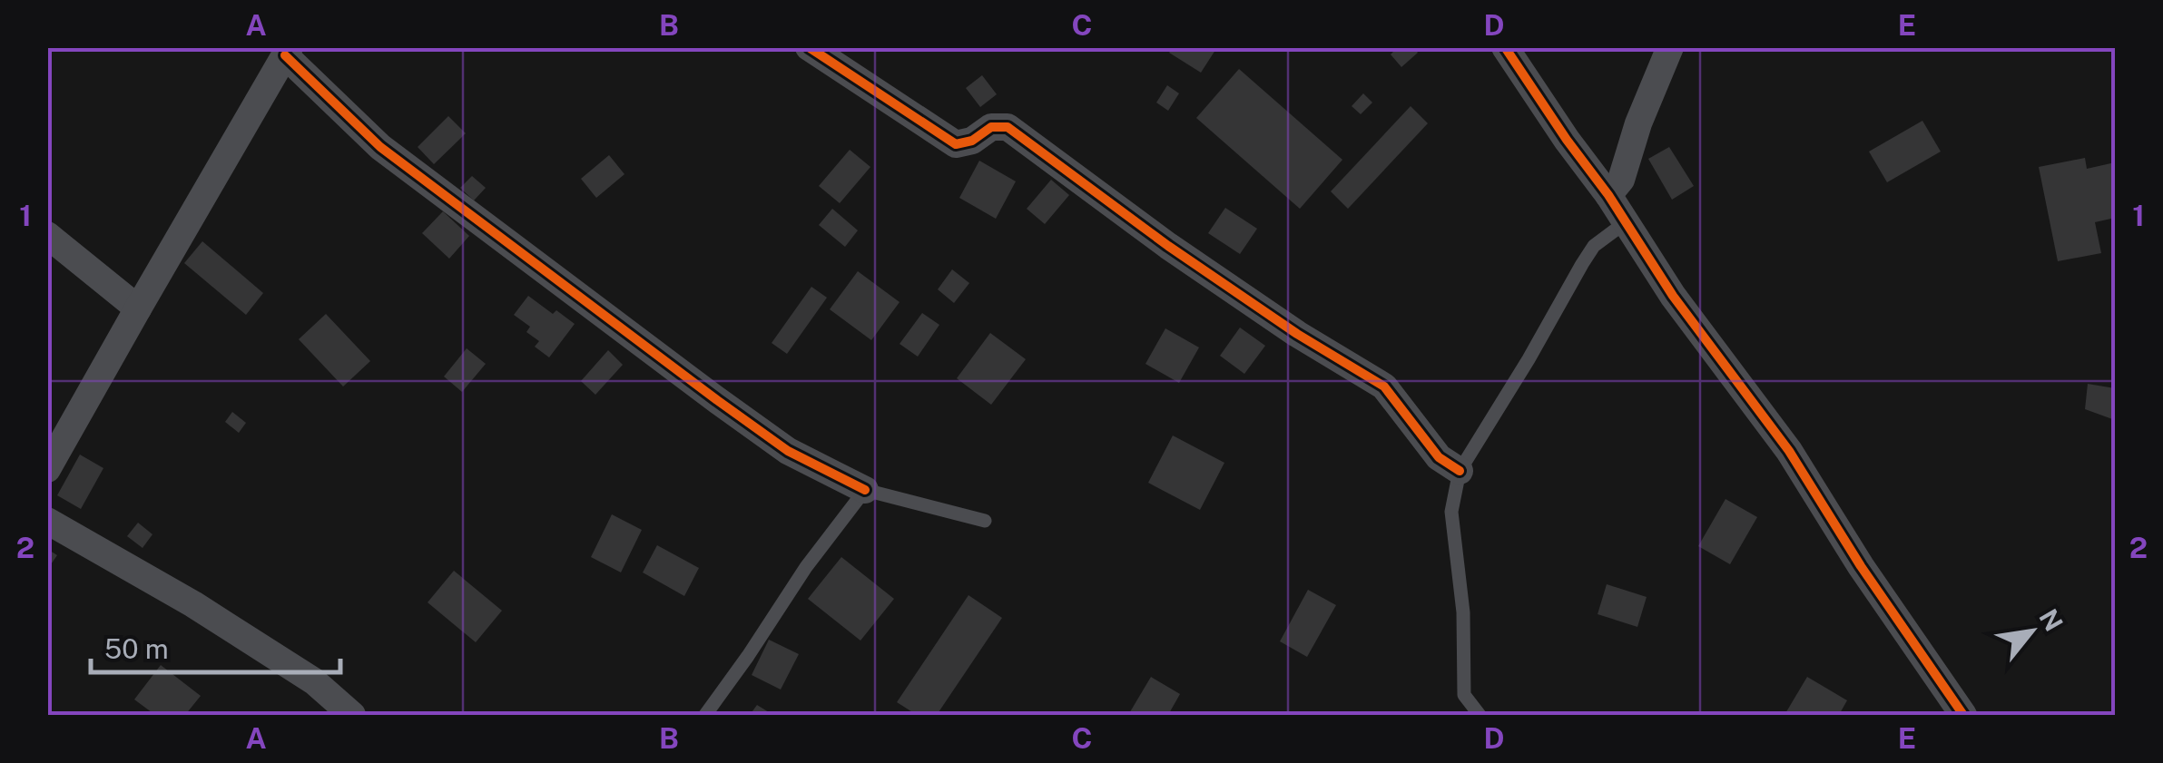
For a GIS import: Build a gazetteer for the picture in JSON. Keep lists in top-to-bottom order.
{
  "scale_bar": "50 m",
  "north": "top right",
  "grid": {
    "columns": [
      "A",
      "B",
      "C",
      "D",
      "E"
    ],
    "rows": ["1", "2"]
  }
}
